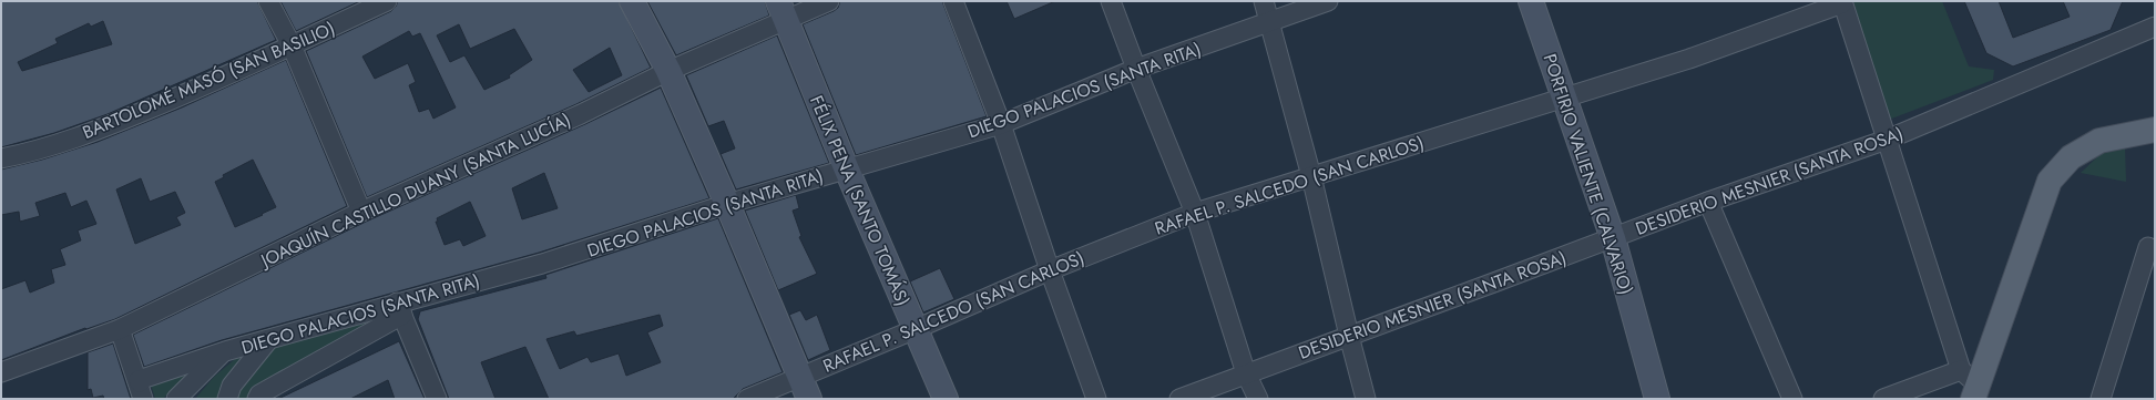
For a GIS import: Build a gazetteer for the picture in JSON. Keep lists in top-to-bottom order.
{
  "streets": {
    "street": [
      "BARTOLOMÉ MASÓ (SAN BASILIO)",
      "DIEGO PALACIOS (SANTA RITA)",
      "PORFIRIO VALIENTE (CALVARIO)",
      "DESIDERIO MESNIER (SANTA ROSA)",
      "RAFAEL P. SALCEDO (SAN CARLOS)",
      "JOAQUÍN CASTILLO DUANY (SANTA LUCÍA)",
      "FÉLIX PENA (SANTO TOMÁS)"
    ]
  },
  "crossings": [
    ["DIEGO PALACIOS (SANTA RITA)", "FÉLIX PENA (SANTO TOMÁS)"],
    ["PORFIRIO VALIENTE (CALVARIO)", "DESIDERIO MESNIER (SANTA ROSA)"],
    ["PORFIRIO VALIENTE (CALVARIO)", "RAFAEL P. SALCEDO (SAN CARLOS)"],
    ["RAFAEL P. SALCEDO (SAN CARLOS)", "FÉLIX PENA (SANTO TOMÁS)"],
    ["JOAQUÍN CASTILLO DUANY (SANTA LUCÍA)", "FÉLIX PENA (SANTO TOMÁS)"]
  ]
}
